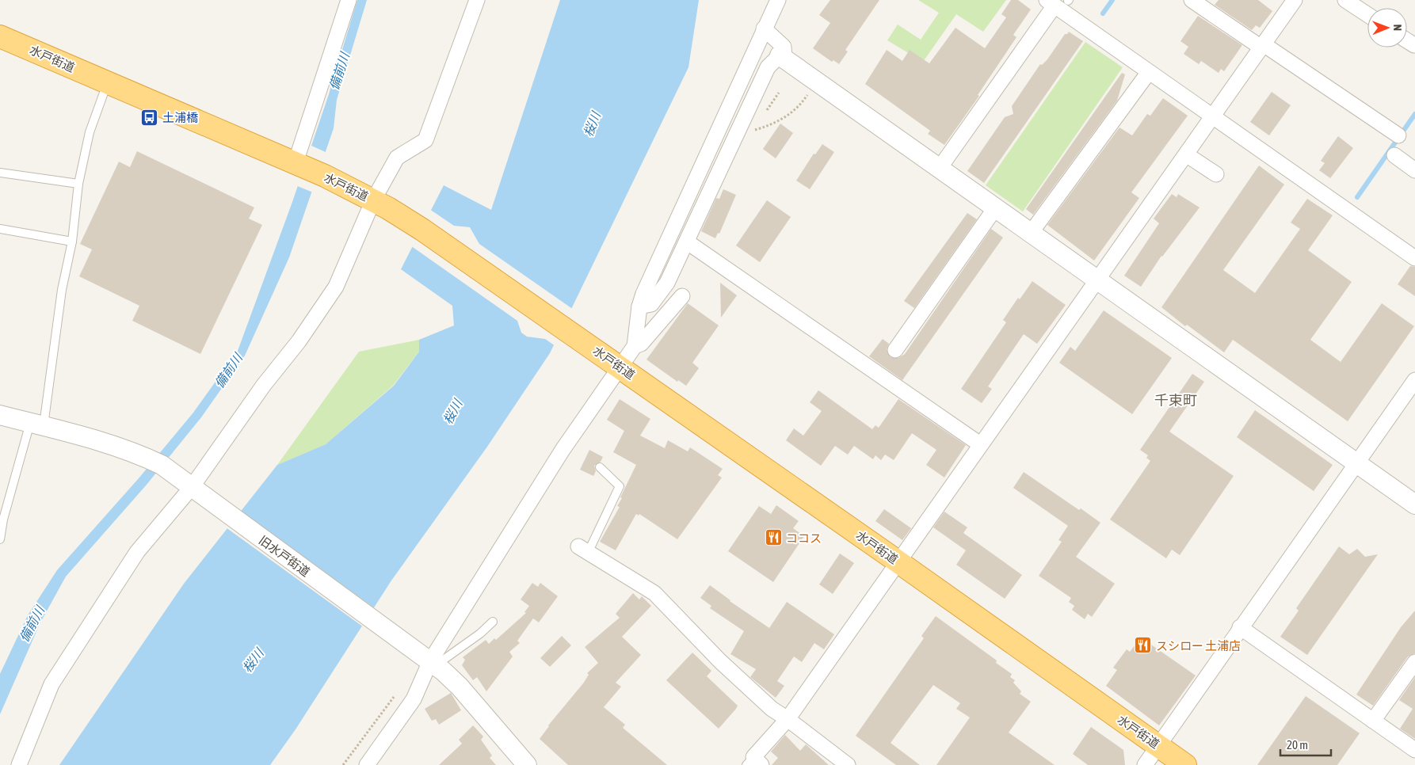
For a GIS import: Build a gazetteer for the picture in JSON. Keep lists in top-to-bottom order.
{
  "streets": {
    "highway": ["水戸街道"],
    "street": ["旧水戸街道"]
  },
  "districts": ["千束町"],
  "water": ["備前川", "桜川"],
  "places": {
    "bus stop": ["土浦橋"],
    "restaurant": ["ココス", "スシロー 土浦店"]
  },
  "scale_bar": "20 m",
  "north": "right"
}
